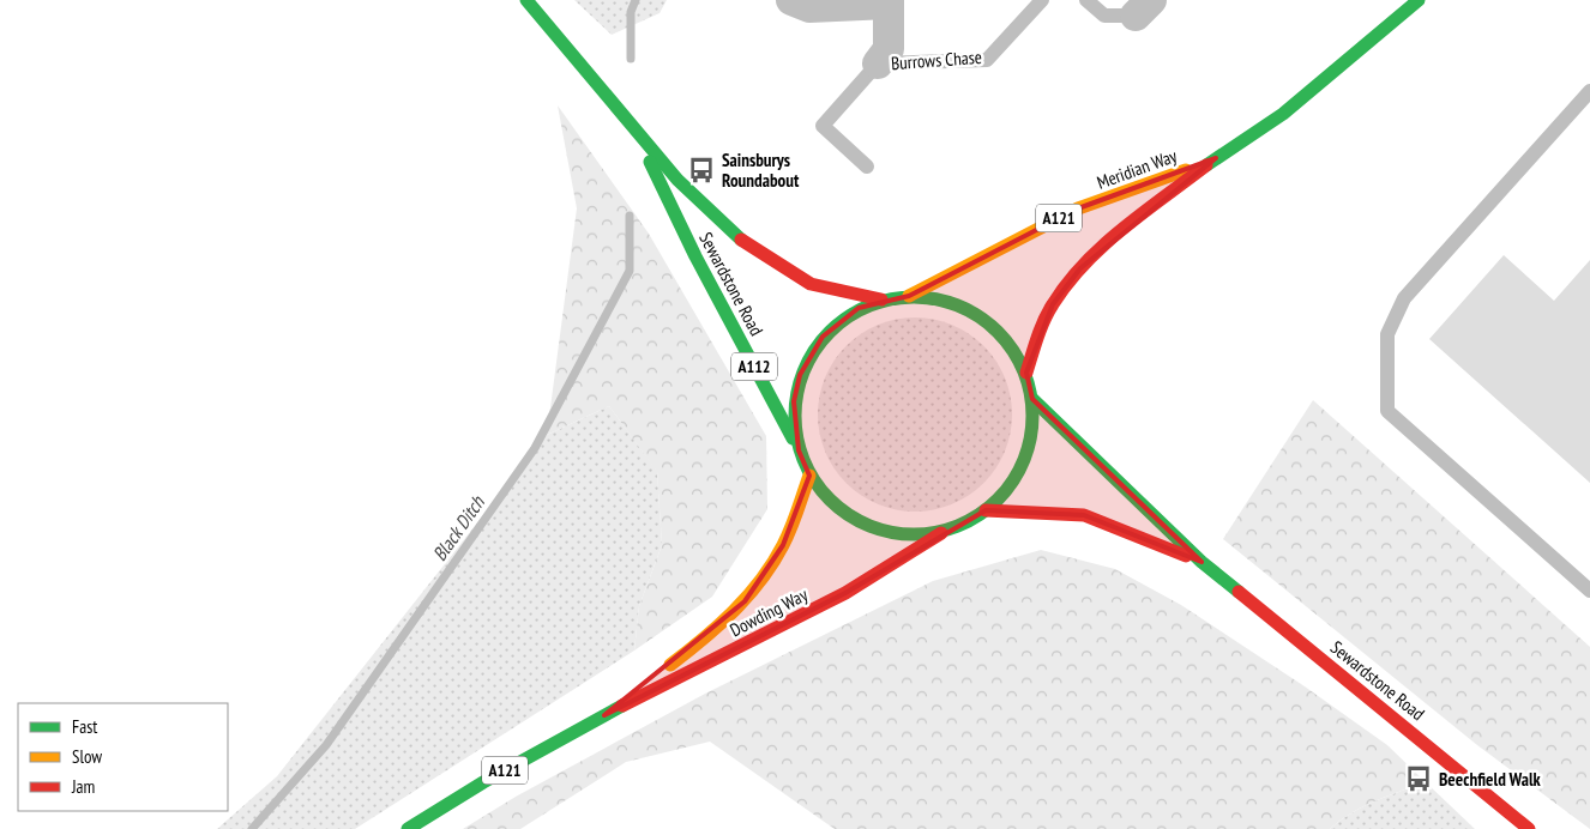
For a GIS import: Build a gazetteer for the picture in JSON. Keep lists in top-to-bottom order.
{
  "streets": {
    "main road": [
      "Meridian Way",
      "A121",
      "Sewardstone Road",
      "A112",
      "Dowding Way"
    ],
    "street": ["Burrows Chase"]
  },
  "crossings": [
    ["Sewardstone Road", "Dowding Way"]
  ],
  "water": ["Black Ditch"],
  "places": {
    "bus stop": ["Sainsburys Roundabout", "Beechfield Walk"]
  },
  "legend": ["Fast", "Slow", "Jam"]
}
